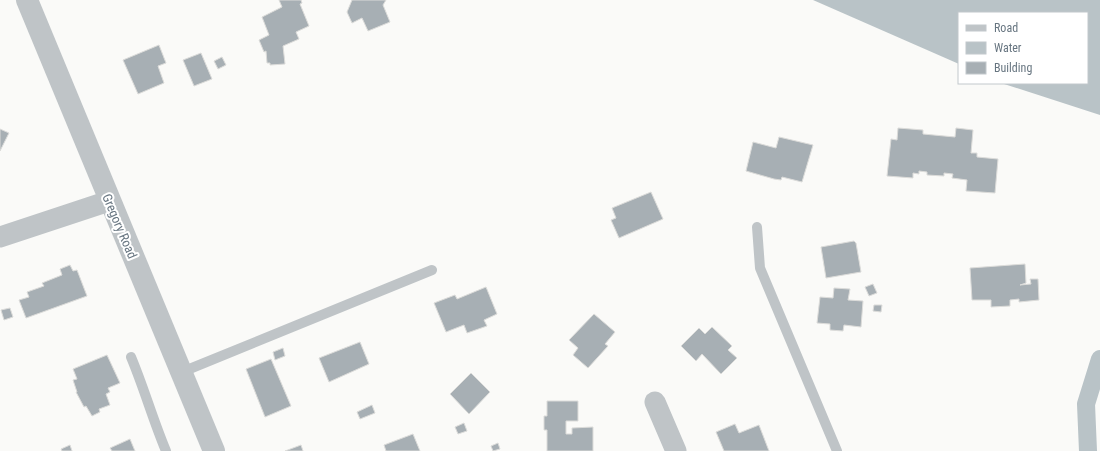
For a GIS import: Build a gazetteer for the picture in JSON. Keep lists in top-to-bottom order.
{
  "streets": {
    "street": ["Gregory Road"]
  },
  "legend": ["Road", "Water", "Building"]
}
